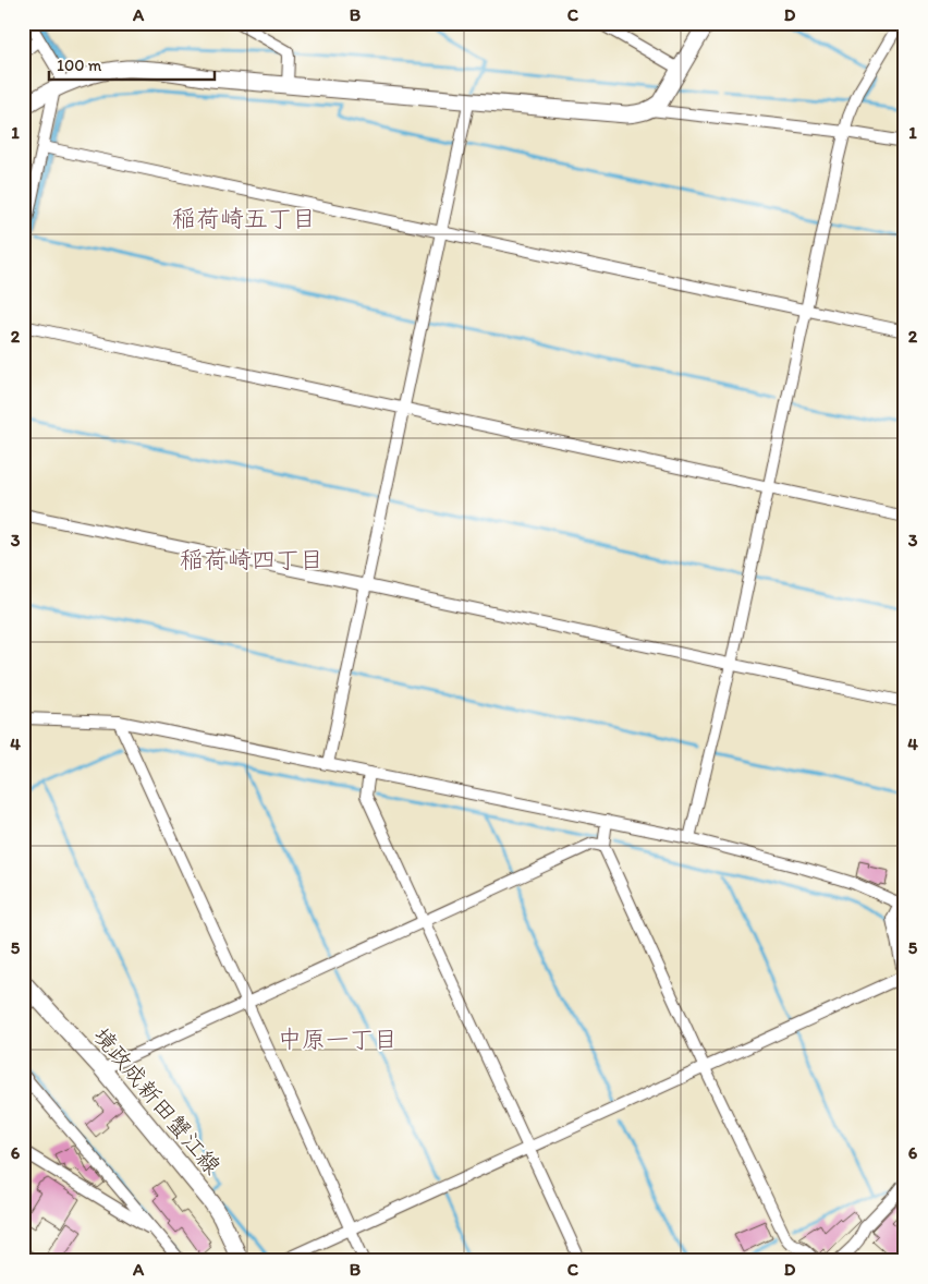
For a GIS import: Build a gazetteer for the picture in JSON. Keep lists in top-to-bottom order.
{
  "streets": {
    "street": ["境政成新田蟹江線"]
  },
  "districts": ["稲荷崎五丁目", "稲荷崎四丁目", "中原一丁目"],
  "scale_bar": "100 m",
  "grid": {
    "columns": [
      "A",
      "B",
      "C",
      "D"
    ],
    "rows": [
      "1",
      "2",
      "3",
      "4",
      "5",
      "6"
    ]
  }
}
